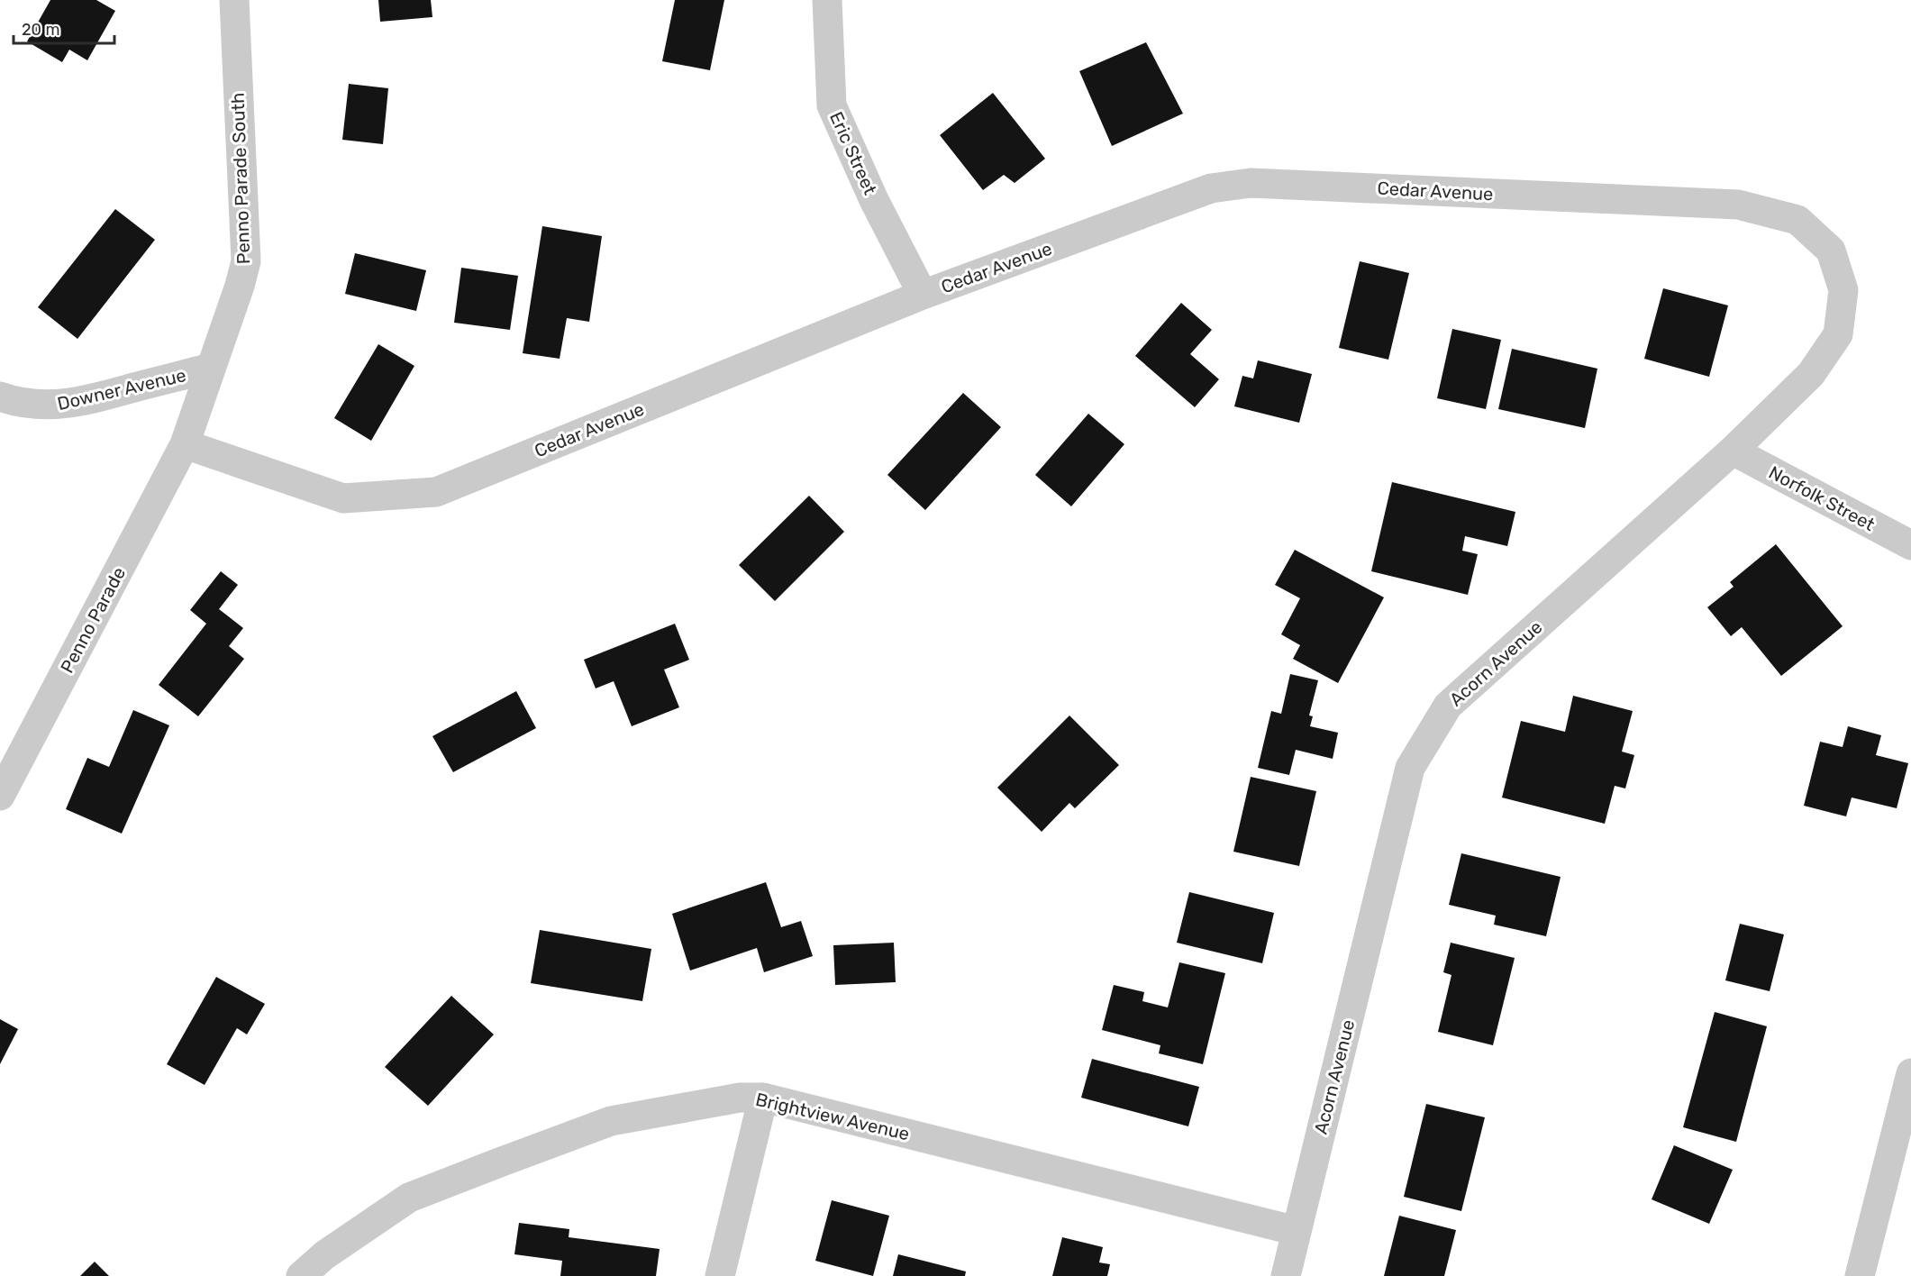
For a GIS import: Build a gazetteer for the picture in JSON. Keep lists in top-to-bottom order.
{
  "streets": {
    "street": [
      "Eric Street",
      "Penno Parade South",
      "Cedar Avenue",
      "Downer Avenue",
      "Norfolk Street",
      "Penno Parade",
      "Acorn Avenue",
      "Brightview Avenue"
    ]
  },
  "crossings": [
    ["Eric Street", "Cedar Avenue"],
    ["Penno Parade South", "Cedar Avenue"],
    ["Penno Parade South", "Downer Avenue"],
    ["Penno Parade South", "Penno Parade"],
    ["Cedar Avenue", "Penno Parade"],
    ["Cedar Avenue", "Acorn Avenue"],
    ["Norfolk Street", "Acorn Avenue"],
    ["Acorn Avenue", "Brightview Avenue"]
  ],
  "scale_bar": "20 m"
}
